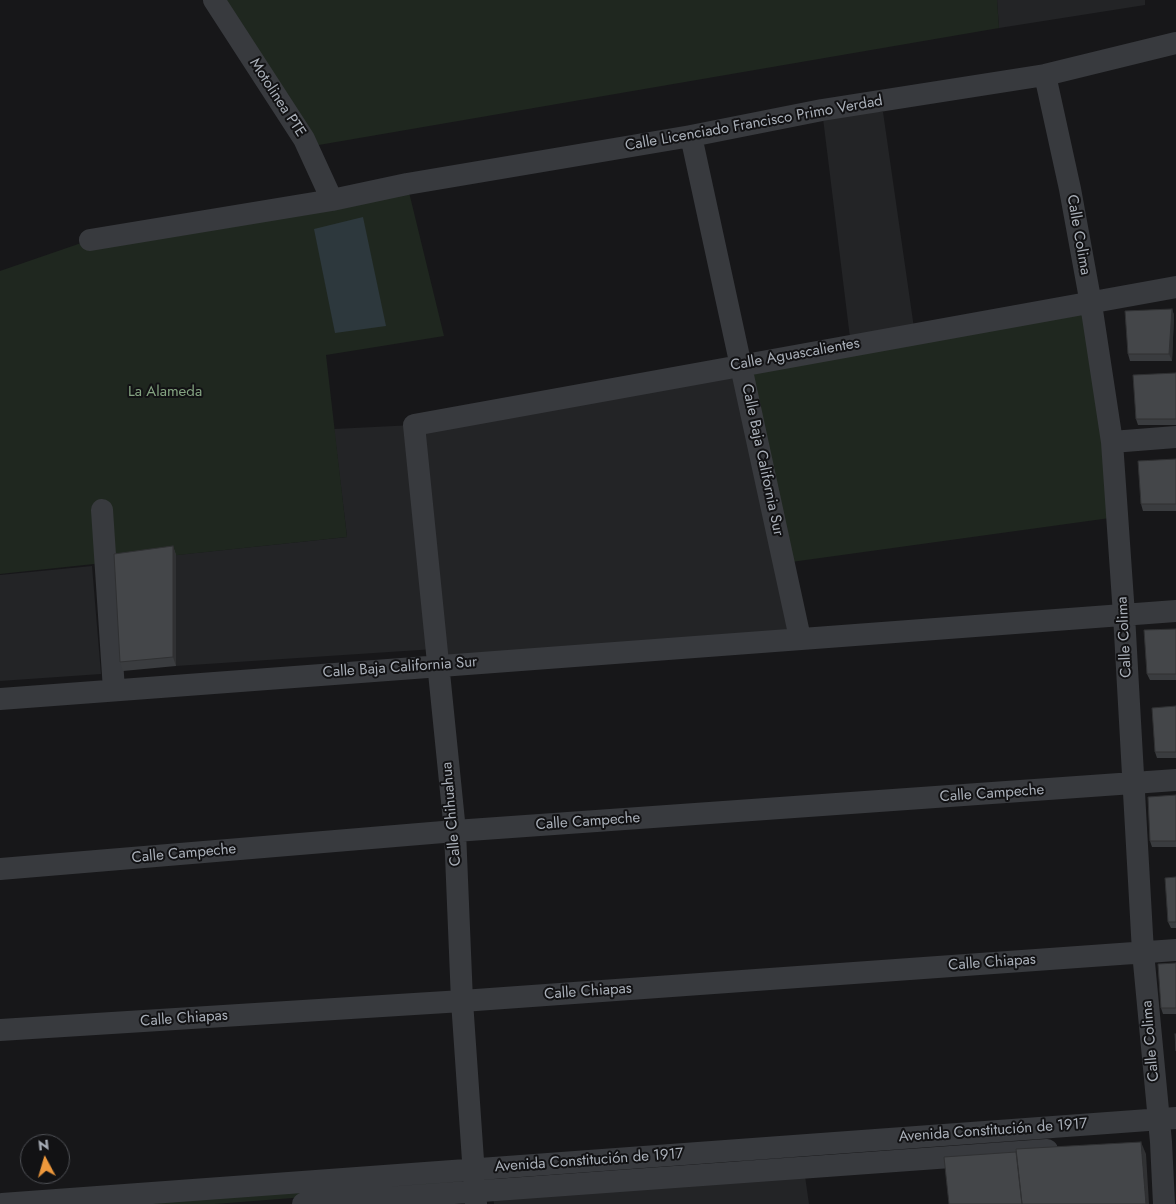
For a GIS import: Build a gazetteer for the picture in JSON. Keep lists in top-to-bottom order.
{
  "streets": {
    "street": [
      "Motolinea PTE",
      "Calle Licenciado Francisco Primo Verdad",
      "Calle Colima",
      "Calle Aguascalientes",
      "Calle Baja California Sur",
      "Calle Campeche",
      "Calle Chihuahua",
      "Calle Chiapas",
      "Avenida Constitución de 1917"
    ]
  },
  "crossings": [
    ["Motolinea PTE", "Calle Licenciado Francisco Primo Verdad"],
    ["Calle Licenciado Francisco Primo Verdad", "Calle Colima"],
    ["Calle Licenciado Francisco Primo Verdad", "Calle Baja California Sur"],
    ["Calle Colima", "Calle Aguascalientes"],
    ["Calle Colima", "Calle Baja California Sur"],
    ["Calle Colima", "Calle Campeche"],
    ["Calle Colima", "Calle Chiapas"],
    ["Calle Colima", "Avenida Constitución de 1917"],
    ["Calle Aguascalientes", "Calle Baja California Sur"],
    ["Calle Aguascalientes", "Calle Chihuahua"],
    ["Calle Baja California Sur", "Calle Chihuahua"],
    ["Calle Campeche", "Calle Chihuahua"],
    ["Calle Chihuahua", "Calle Chiapas"],
    ["Calle Chihuahua", "Avenida Constitución de 1917"]
  ],
  "parks": ["La Alameda"],
  "north": "top"
}
